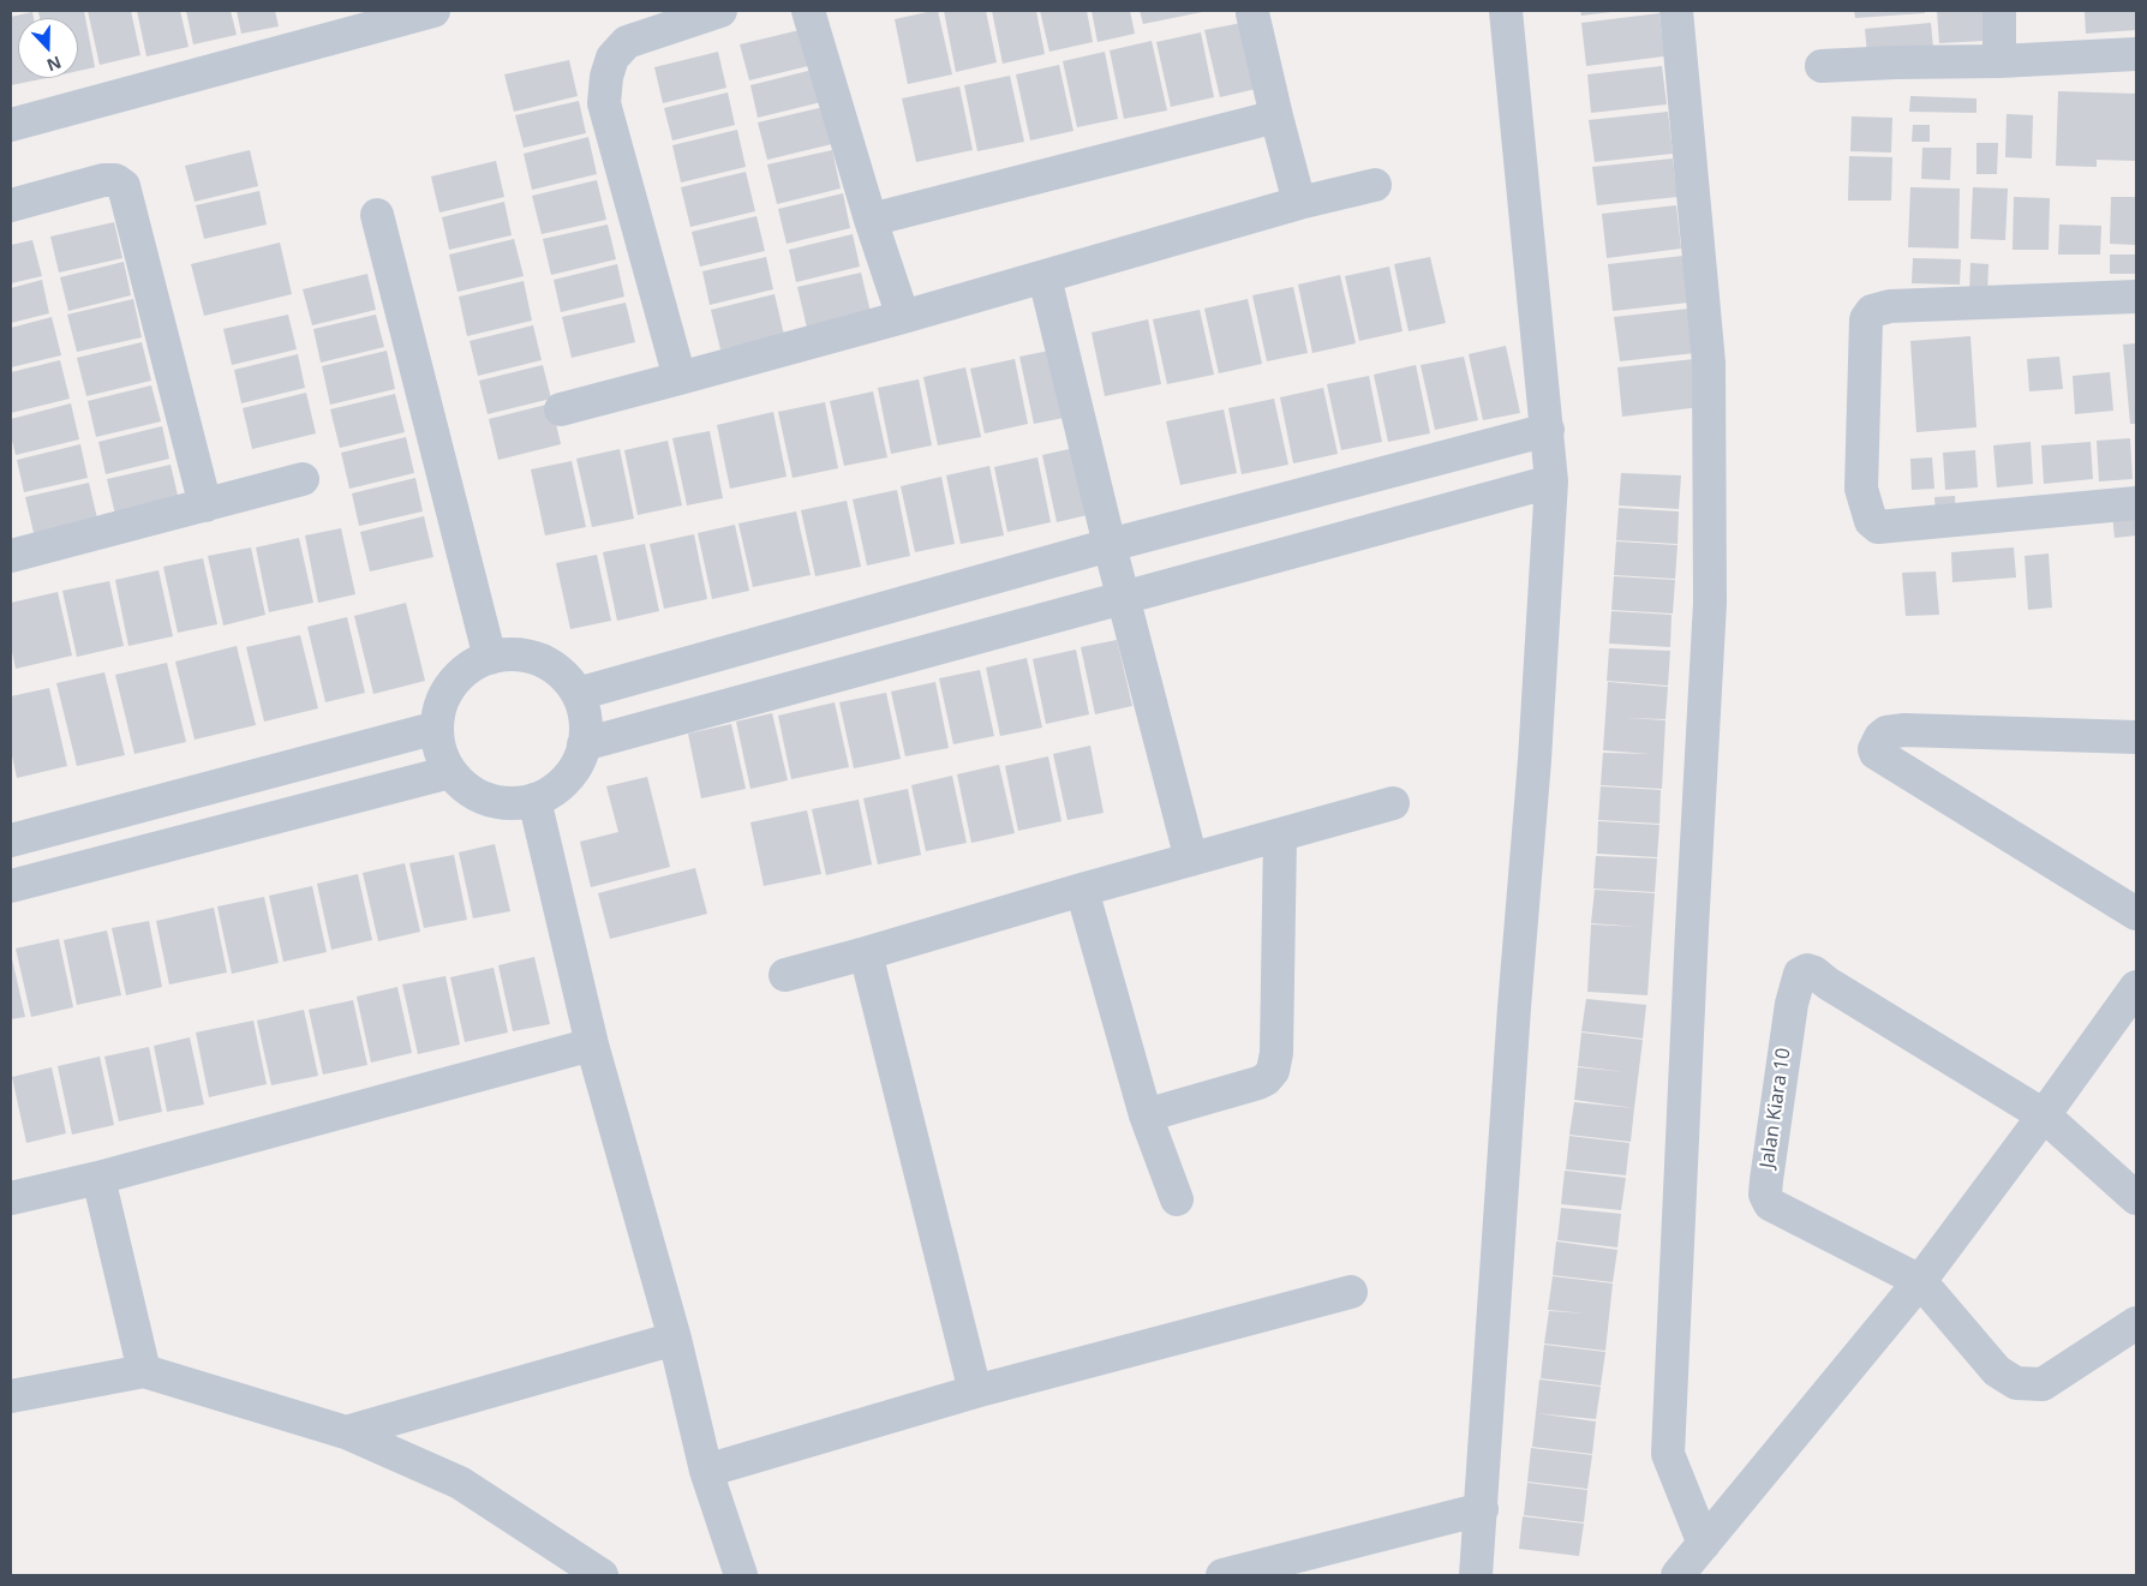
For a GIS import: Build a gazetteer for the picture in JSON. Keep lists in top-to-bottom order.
{
  "streets": {
    "street": ["Jalan Kiara 10"]
  },
  "north": "bottom"
}
